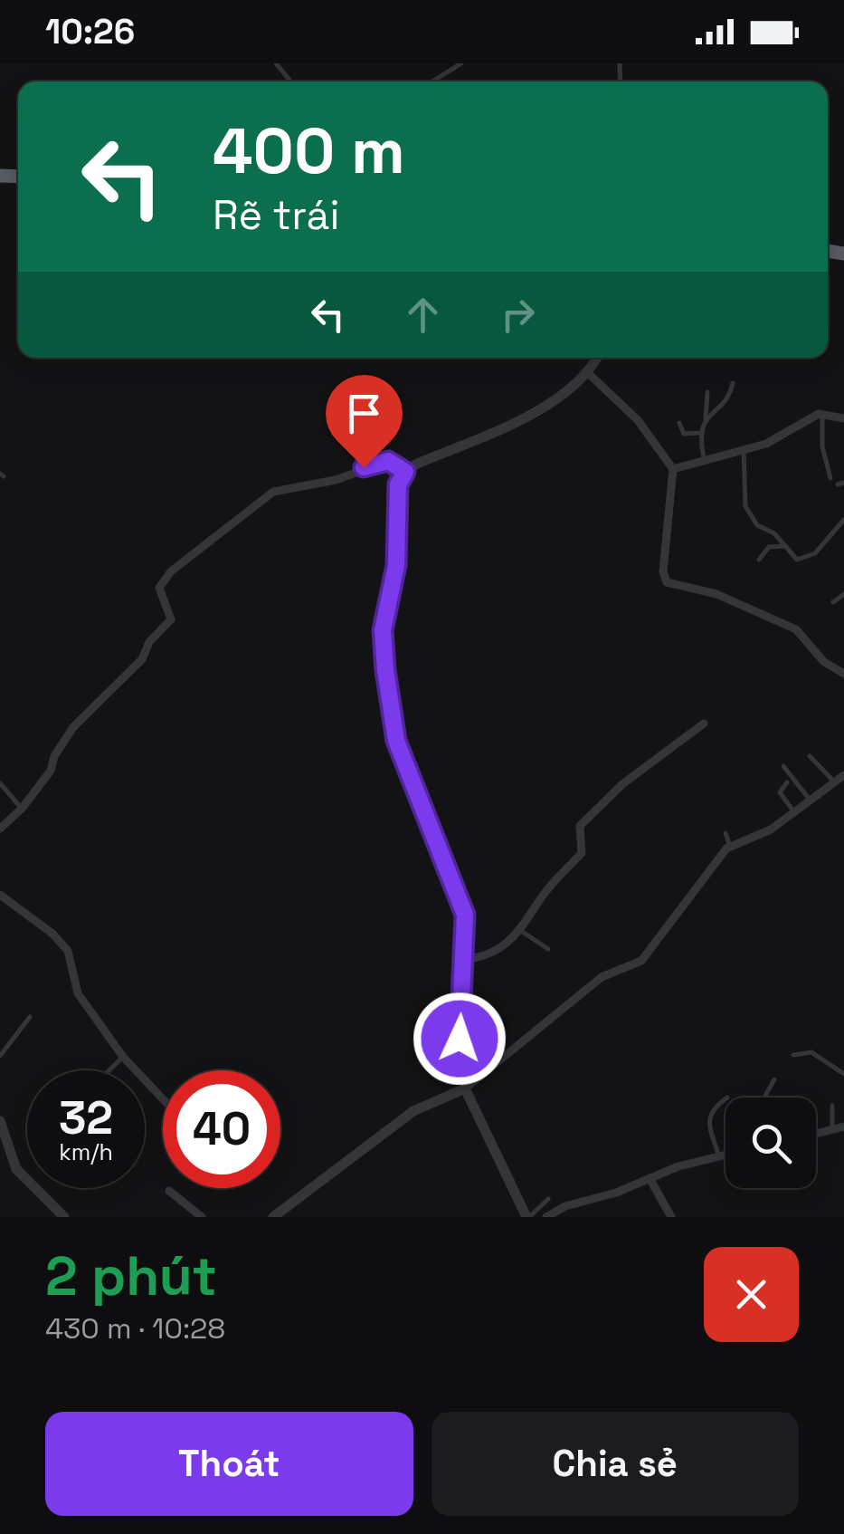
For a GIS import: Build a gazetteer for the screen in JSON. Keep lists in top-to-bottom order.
{
  "page": {
    "status": "10:26",
    "turn": ["400 m", "Rẽ trái"],
    "speed": "32 km/h",
    "limit": "40",
    "heading": ["2 phút", "430 m · 10:28"],
    "buttons": ["Thoát", "Chia sẻ"]
  }
}
